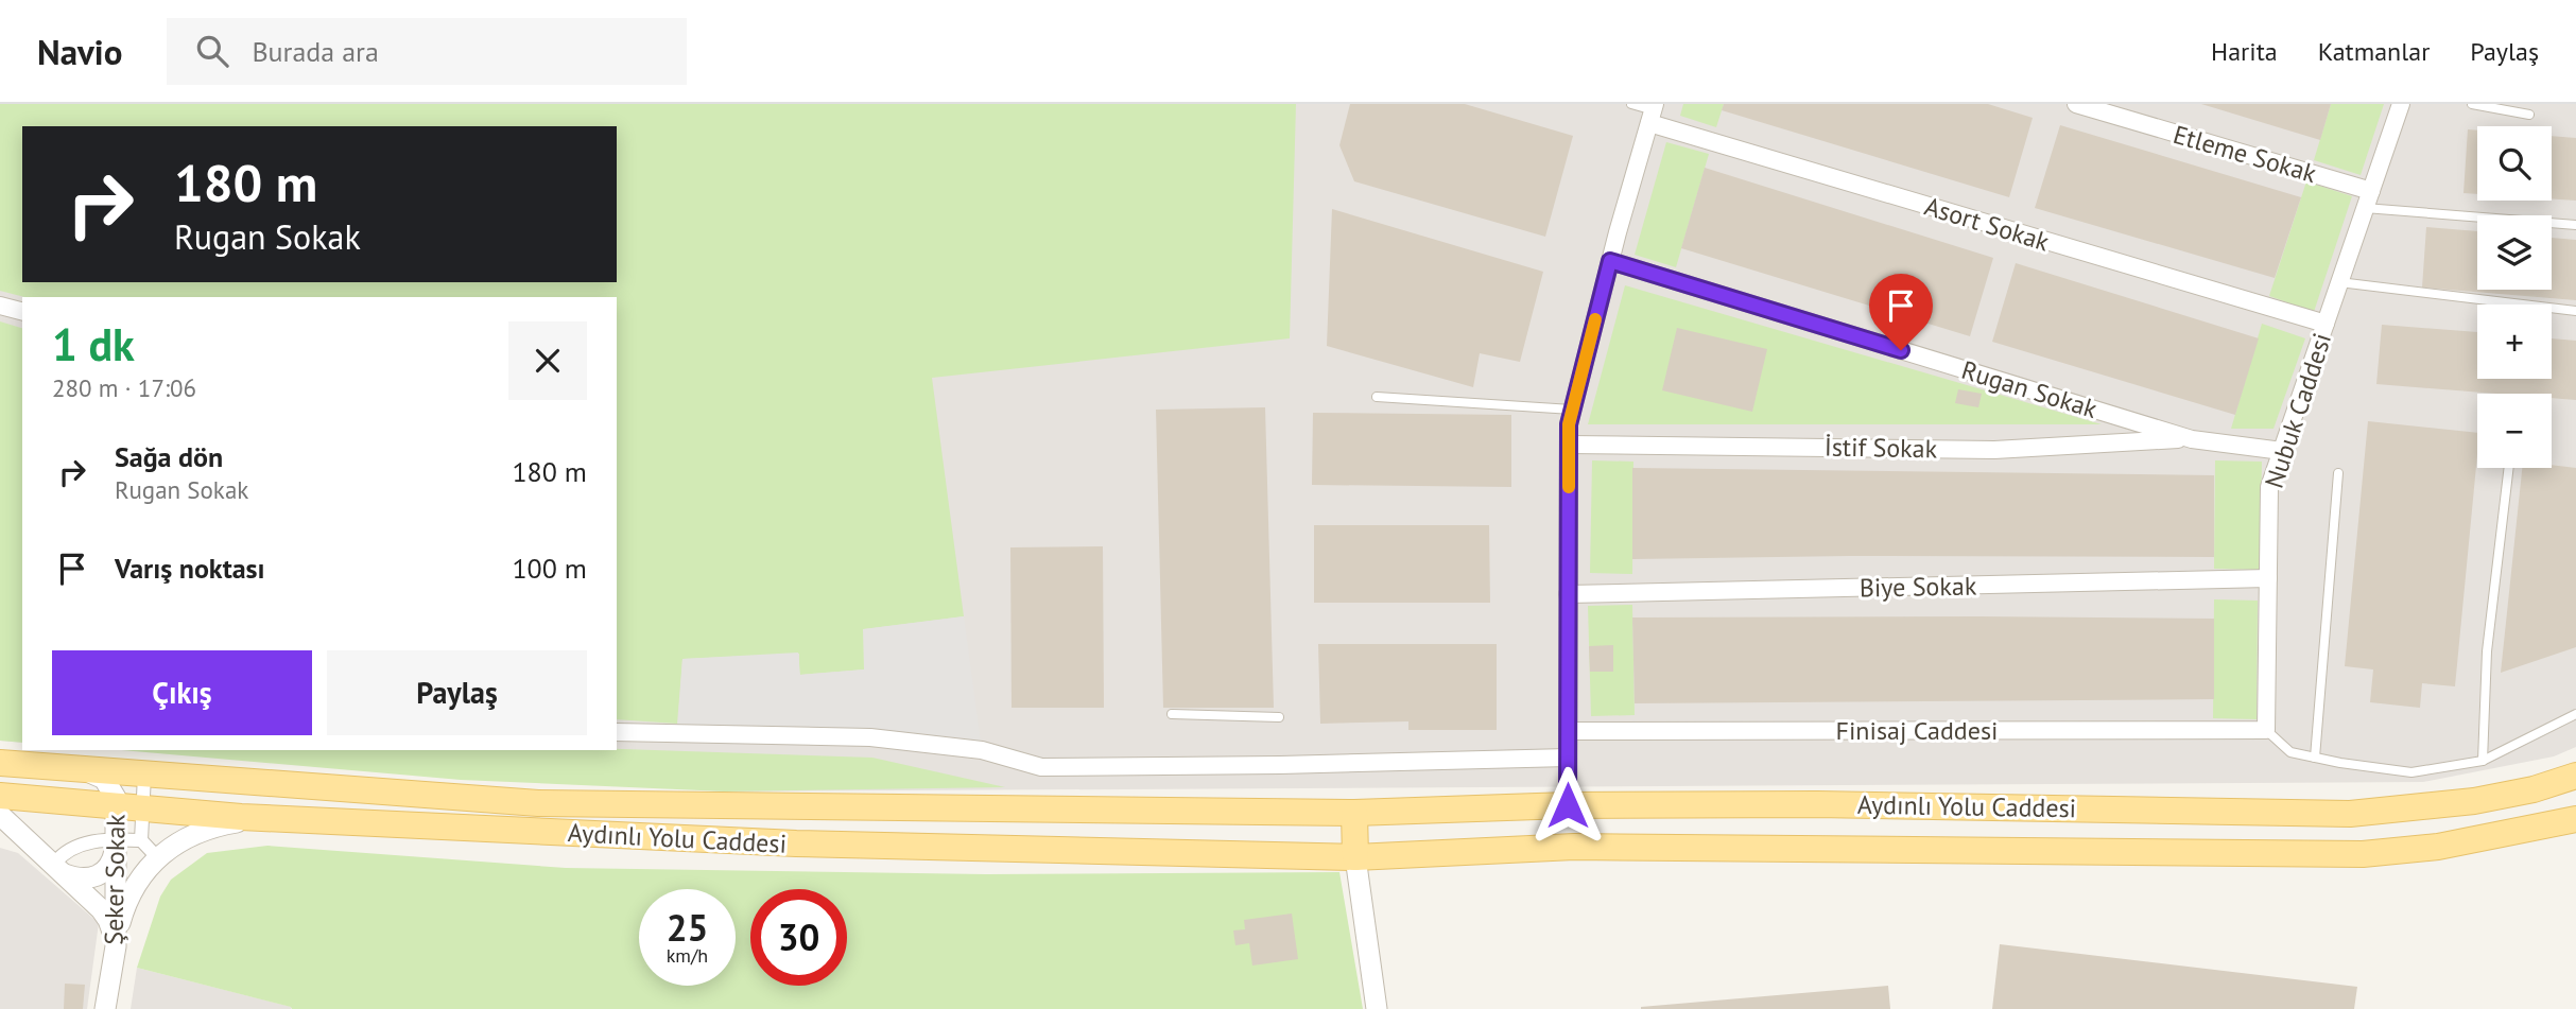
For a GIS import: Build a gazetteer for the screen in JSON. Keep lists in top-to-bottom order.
{
  "streets": {
    "main road": ["Aydınlı Yolu Caddesi"],
    "street": [
      "Etleme Sokak",
      "Asort Sokak",
      "Rugan Sokak",
      "Nubuk Caddesi",
      "İstif Sokak",
      "Biye Sokak",
      "Finisaj Caddesi",
      "Şeker Sokak"
    ]
  },
  "crossings": [
    ["Etleme Sokak", "Nubuk Caddesi"],
    ["Asort Sokak", "Nubuk Caddesi"],
    ["Rugan Sokak", "Nubuk Caddesi"],
    ["Rugan Sokak", "İstif Sokak"],
    ["Nubuk Caddesi", "Biye Sokak"],
    ["Nubuk Caddesi", "Finisaj Caddesi"],
    ["Aydınlı Yolu Caddesi", "Şeker Sokak"]
  ],
  "page": {
    "header": "Navio",
    "search": "Burada ara",
    "nav": ["Harita", "Katmanlar", "Paylaş"],
    "map_buttons": ["+", "−"],
    "turn": ["180 m", "Rugan Sokak"],
    "heading": ["1 dk", "280 m · 17:06"],
    "list": [
      {
        "name": "Sağa dön",
        "note": "Rugan Sokak",
        "value": "180 m"
      },
      {
        "name": "Varış noktası",
        "value": "100 m"
      }
    ],
    "buttons": ["Çıkış", "Paylaş"],
    "speed": "25 km/h",
    "limit": "30"
  }
}
